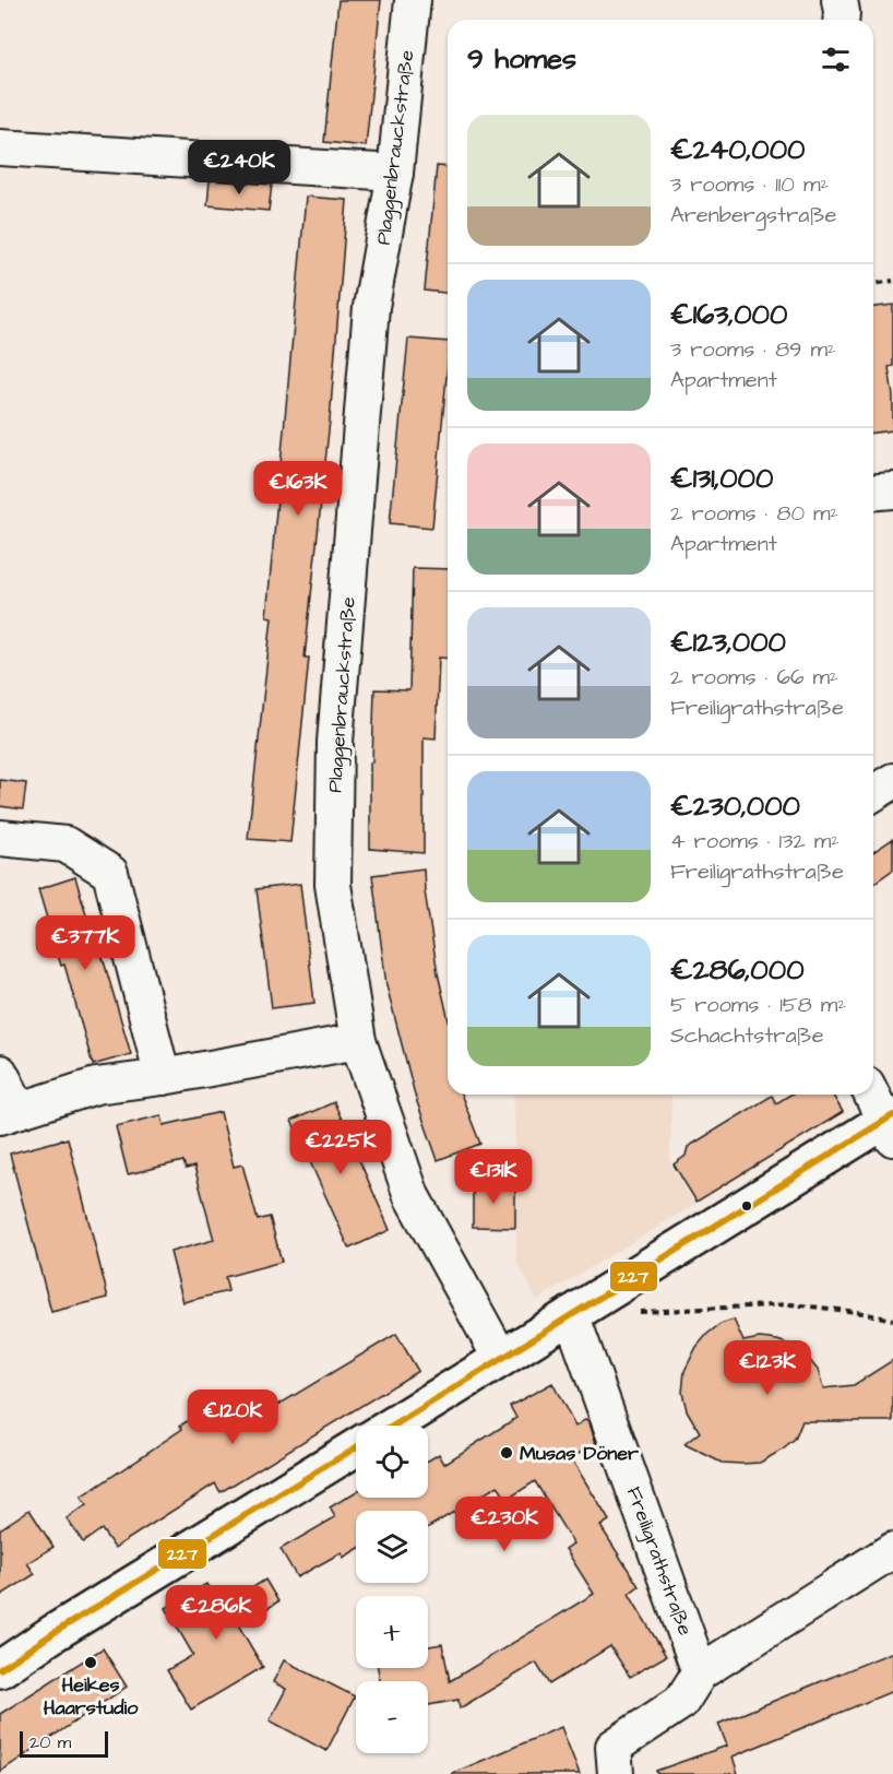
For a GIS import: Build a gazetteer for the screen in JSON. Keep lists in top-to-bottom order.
{
  "streets": {
    "street": ["Plaggenbrauckstraße", "Freiligrathstraße"]
  },
  "places": ["Musas Döner", "Heikes Haarstudio"],
  "lines": ["transit line 227"],
  "scale_bar": "20 m",
  "page": {
    "heading": "9 homes",
    "list": [
      {
        "name": "€240,000",
        "note": "3 rooms · 110 m² · Arenbergstraße"
      },
      {
        "name": "€163,000",
        "note": "3 rooms · 89 m² · Apartment"
      },
      {
        "name": "€131,000",
        "note": "2 rooms · 80 m² · Apartment"
      },
      {
        "name": "€123,000",
        "note": "2 rooms · 66 m² · Freiligrathstraße"
      },
      {
        "name": "€230,000",
        "note": "4 rooms · 132 m² · Freiligrathstraße"
      },
      {
        "name": "€286,000",
        "note": "5 rooms · 158 m² · Schachtstraße"
      }
    ],
    "price": [
      "€240K",
      "€163K",
      "€377K",
      "€225K",
      "€131K",
      "€123K",
      "€120K",
      "€230K",
      "€286K"
    ],
    "map_buttons": ["+", "−"],
    "scale": "20 m"
  }
}
